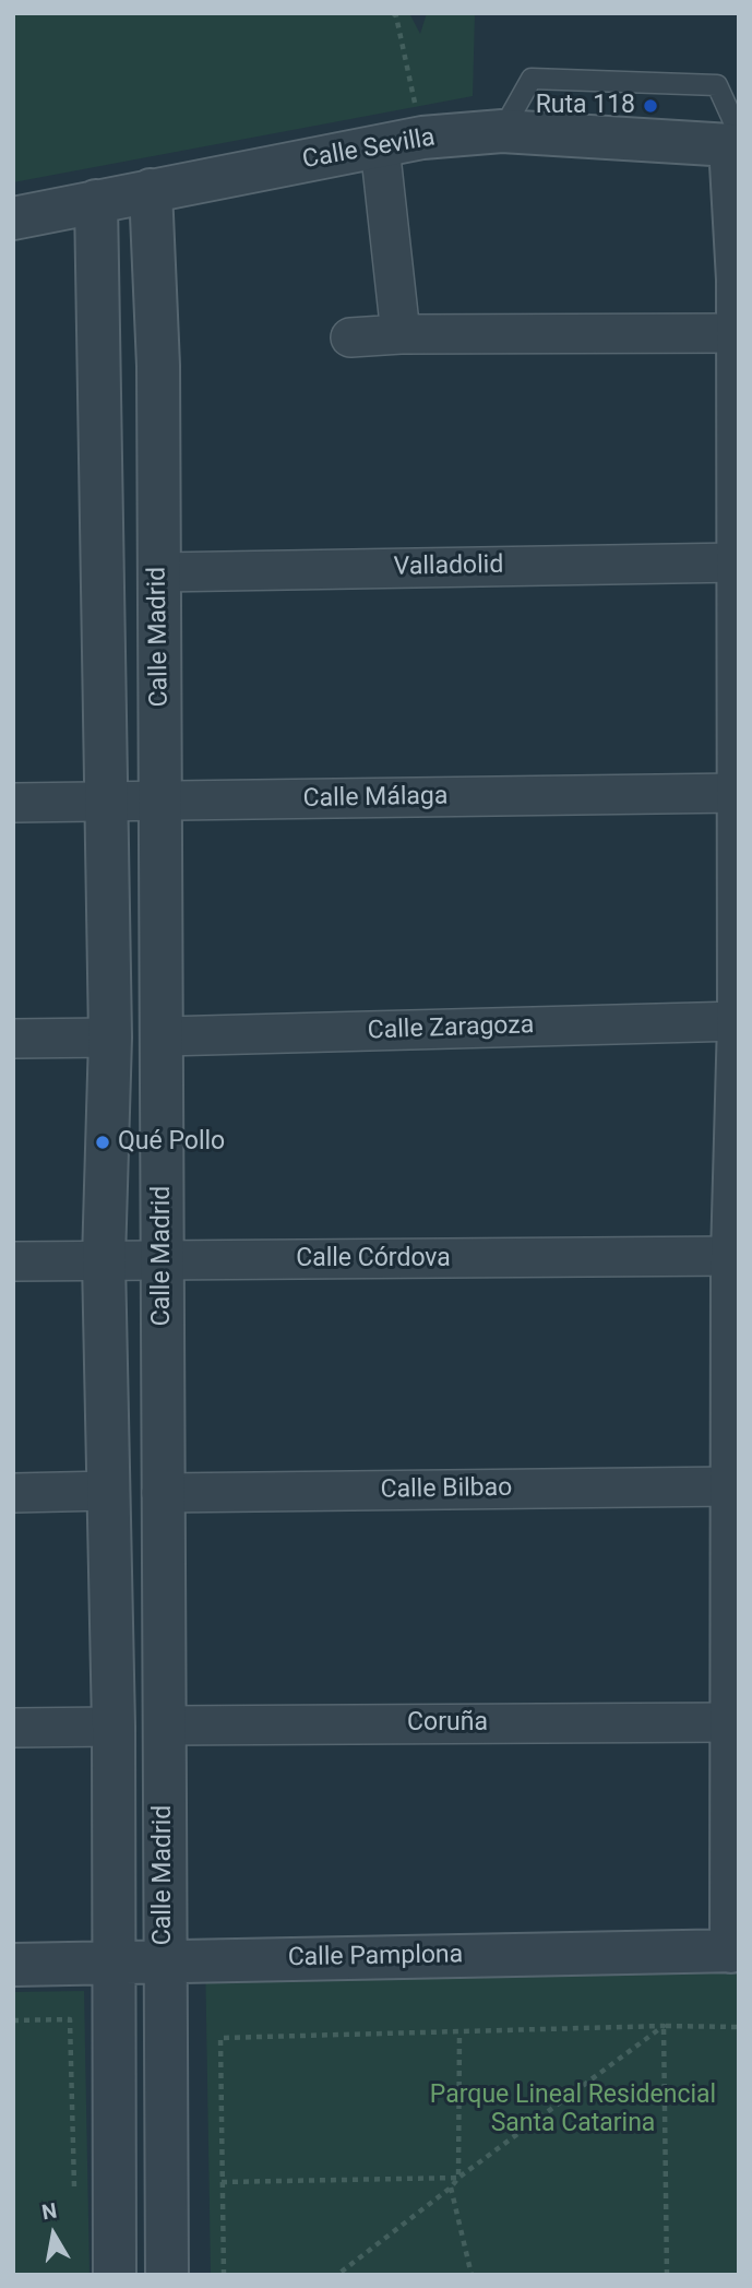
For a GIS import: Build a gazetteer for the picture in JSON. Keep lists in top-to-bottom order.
{
  "streets": {
    "street": [
      "Calle Sevilla",
      "Valladolid",
      "Calle Madrid",
      "Calle Málaga",
      "Calle Zaragoza",
      "Calle Córdova",
      "Calle Bilbao",
      "Coruña",
      "Calle Pamplona"
    ]
  },
  "crossings": [
    ["Calle Sevilla", "Calle Madrid"],
    ["Valladolid", "Calle Madrid"],
    ["Calle Madrid", "Calle Málaga"],
    ["Calle Madrid", "Calle Zaragoza"],
    ["Calle Madrid", "Calle Córdova"],
    ["Calle Madrid", "Calle Bilbao"],
    ["Calle Madrid", "Coruña"],
    ["Calle Madrid", "Calle Pamplona"]
  ],
  "parks": ["Parque Lineal Residencial Santa Catarina"],
  "places": ["Ruta 118", "Qué Pollo"],
  "north": "top"
}
